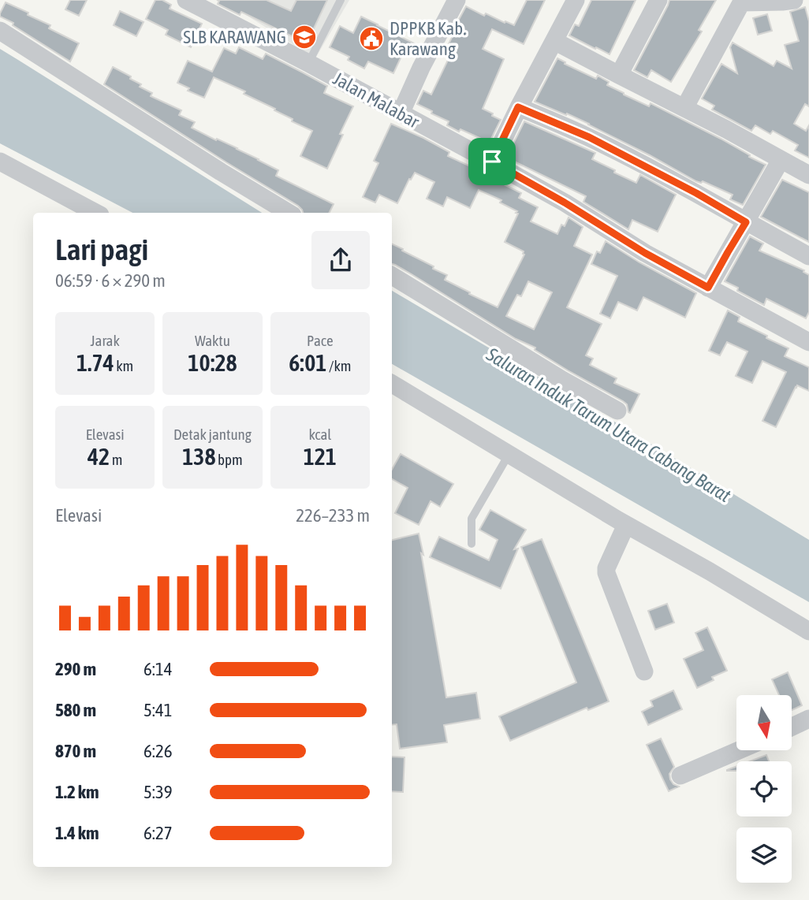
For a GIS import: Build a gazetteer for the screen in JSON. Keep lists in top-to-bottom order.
{
  "streets": {
    "street": ["Jalan Malabar"]
  },
  "water": ["Saluran Induk Tarum Utara Cabang Barat"],
  "places": {
    "school or university": ["SLB KARAWANG"],
    "public building": ["DPPKB Kab. Karawang"]
  },
  "north": "bottom",
  "page": {
    "heading": ["Lari pagi", "06:59 · 6 × 290 m"],
    "stats": [
      ["Jarak", "1.74 km"],
      ["Waktu", "10:28"],
      ["Pace", "6:01 /km"],
      ["Elevasi", "42 m"],
      ["Detak jantung", "138 bpm"],
      ["kcal", "121"]
    ],
    "chart": ["Elevasi", "226–233 m"],
    "list": [
      {
        "name": "290 m",
        "note": "6:14"
      },
      {
        "name": "580 m",
        "note": "5:41"
      },
      {
        "name": "870 m",
        "note": "6:26"
      },
      {
        "name": "1.2 km",
        "note": "5:39"
      },
      {
        "name": "1.4 km",
        "note": "6:27"
      }
    ]
  }
}
